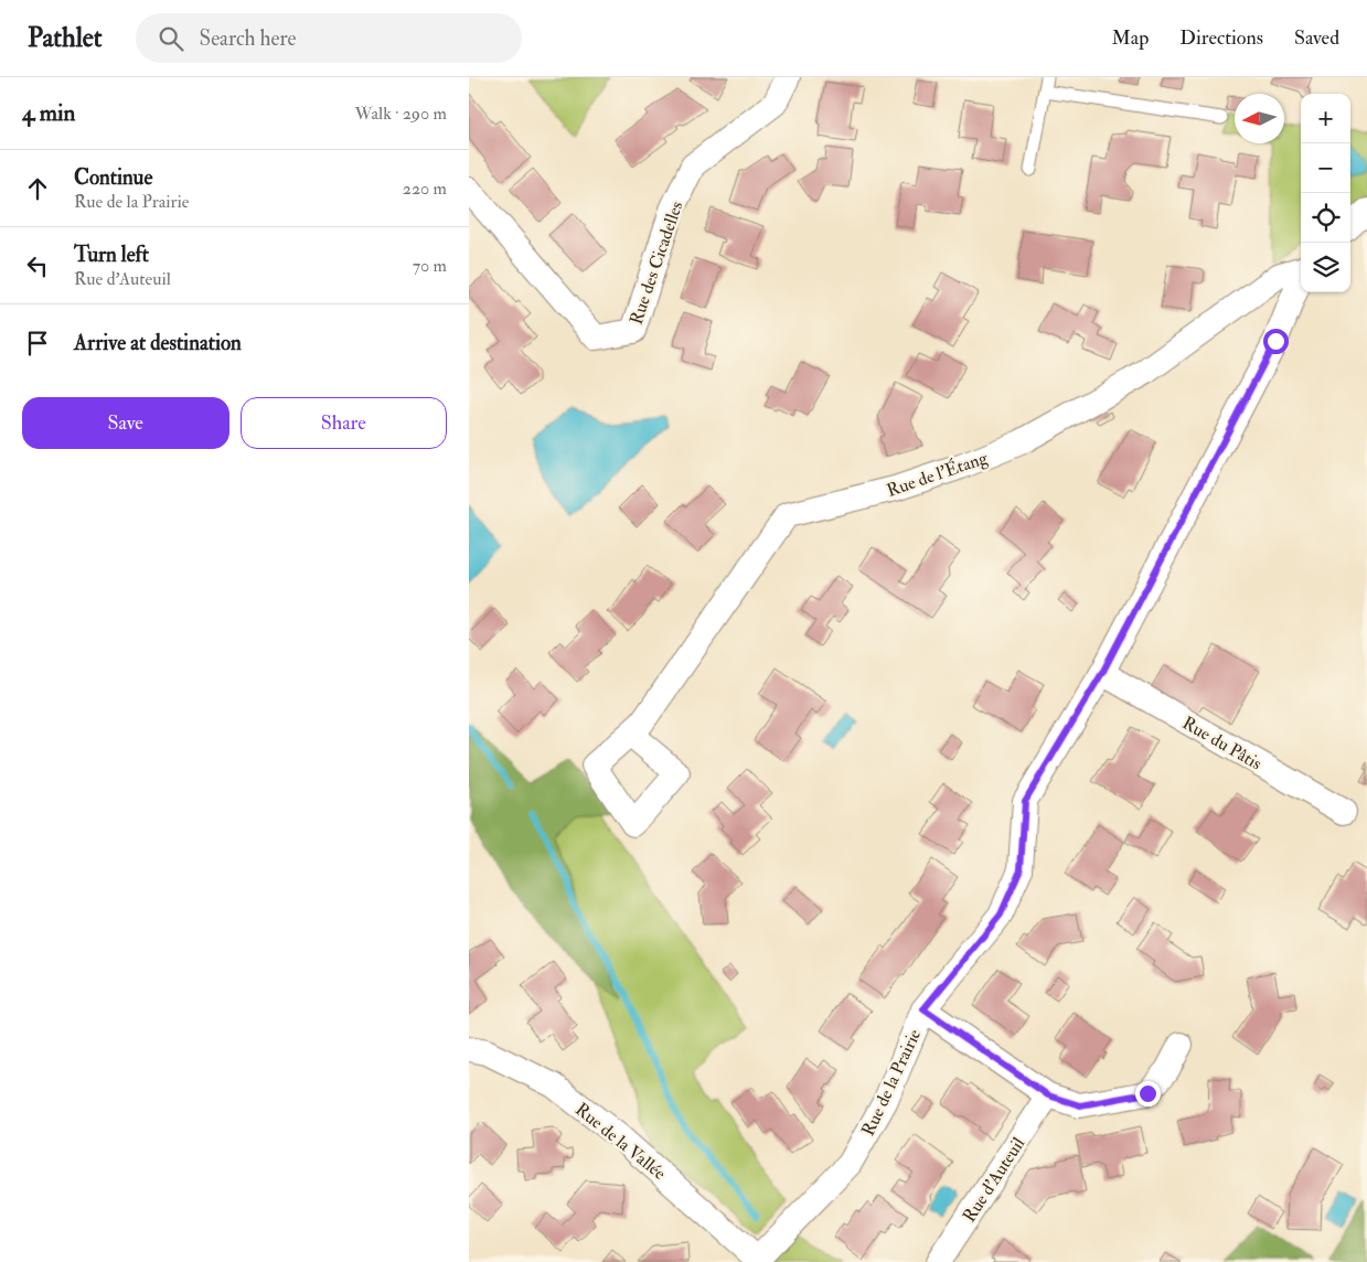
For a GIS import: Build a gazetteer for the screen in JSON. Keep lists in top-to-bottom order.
{
  "streets": {
    "street": [
      "Rue des Cicadelles",
      "Rue de l'Étang",
      "Rue du Pâtis",
      "Rue de la Prairie",
      "Rue de la Vallée",
      "Rue d'Auteuil"
    ]
  },
  "crossings": [
    ["Rue du Pâtis", "Rue de la Prairie"],
    ["Rue de la Prairie", "Rue de la Vallée"]
  ],
  "north": "left",
  "page": {
    "header": "Pathlet",
    "search": "Search here",
    "nav": ["Map", "Directions", "Saved"],
    "heading": ["4 min", "Walk · 290 m"],
    "map_buttons": ["+", "−"],
    "list": [
      ["Continue", "Rue de la Prairie", "220 m"],
      ["Turn left", "Rue d'Auteuil", "70 m"],
      "Arrive at destination"
    ],
    "buttons": ["Save", "Share"]
  }
}
